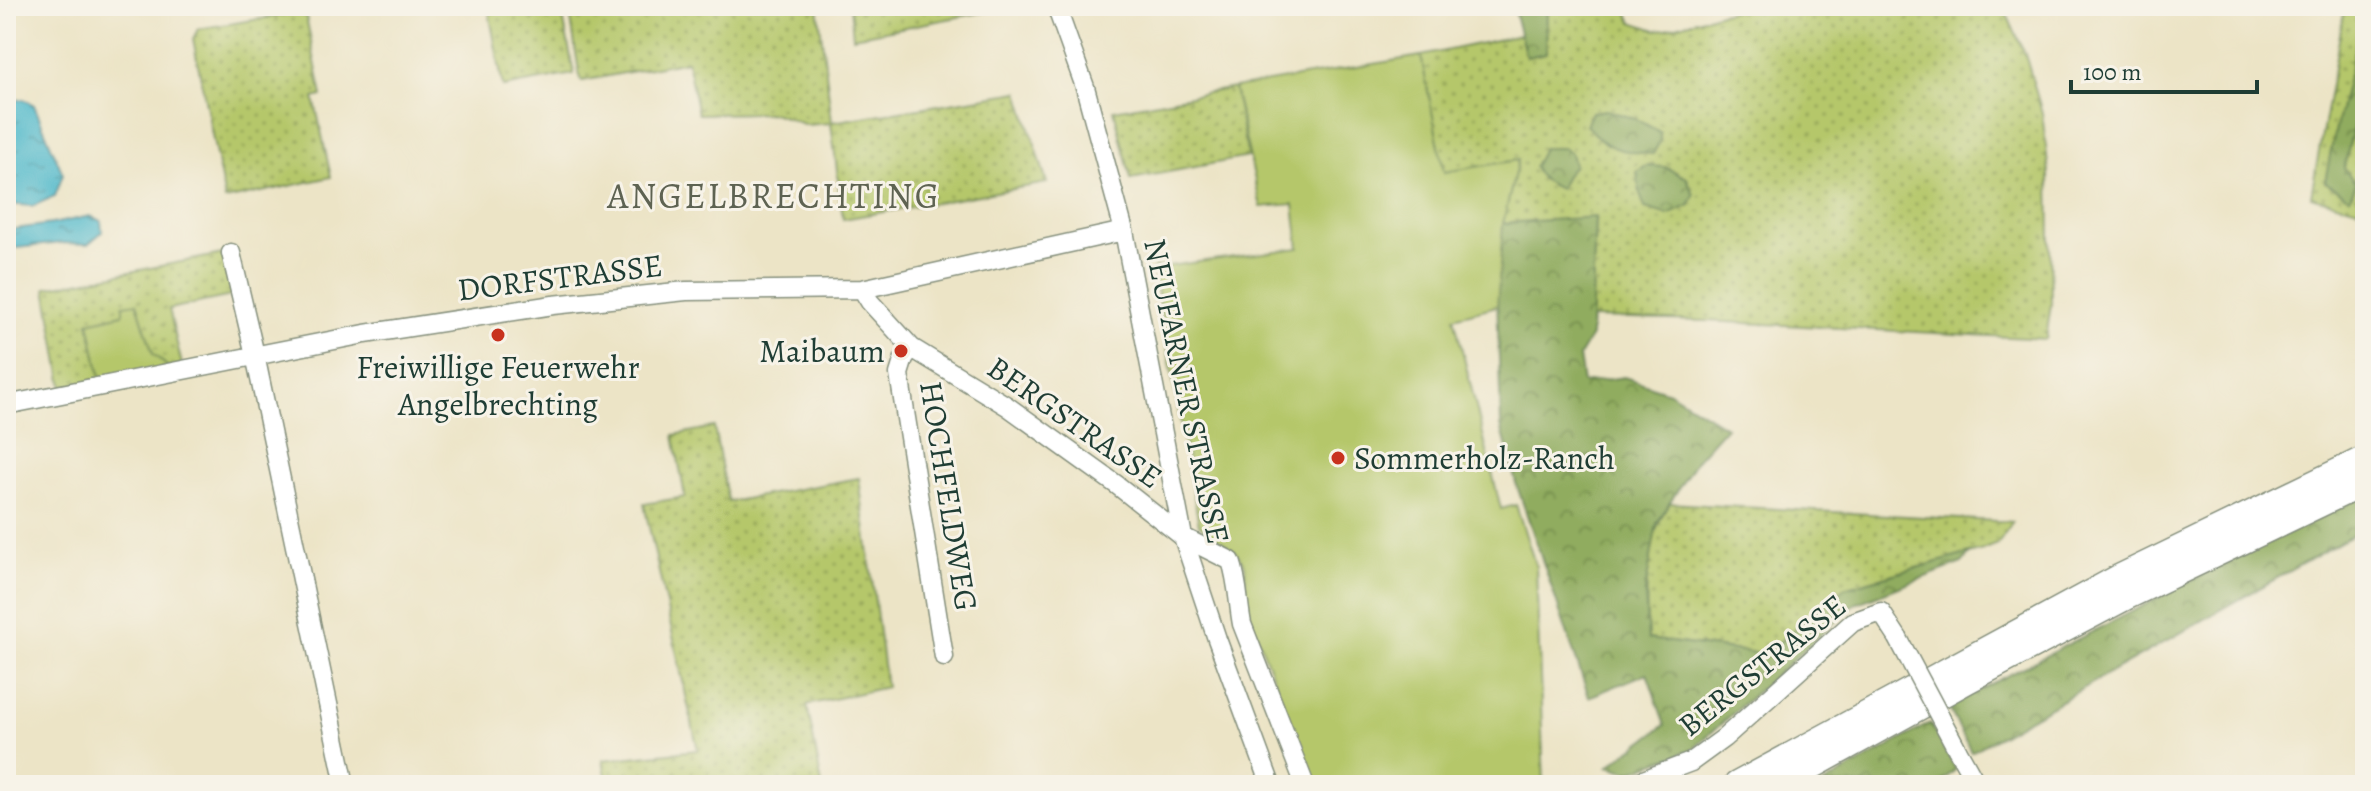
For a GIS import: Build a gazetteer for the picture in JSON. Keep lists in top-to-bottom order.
{
  "streets": {
    "street": [
      "DORFSTRASSE",
      "NEUFARNER STRASSE",
      "BERGSTRASSE",
      "HOCHFELDWEG"
    ]
  },
  "crossings": [
    ["DORFSTRASSE", "NEUFARNER STRASSE"],
    ["DORFSTRASSE", "BERGSTRASSE"],
    ["NEUFARNER STRASSE", "BERGSTRASSE"],
    ["BERGSTRASSE", "HOCHFELDWEG"]
  ],
  "districts": ["ANGELBRECHTING"],
  "places": ["Freiwillige Feuerwehr Angelbrechting", "Maibaum", "Sommerholz-Ranch"],
  "scale_bar": "100 m"
}
